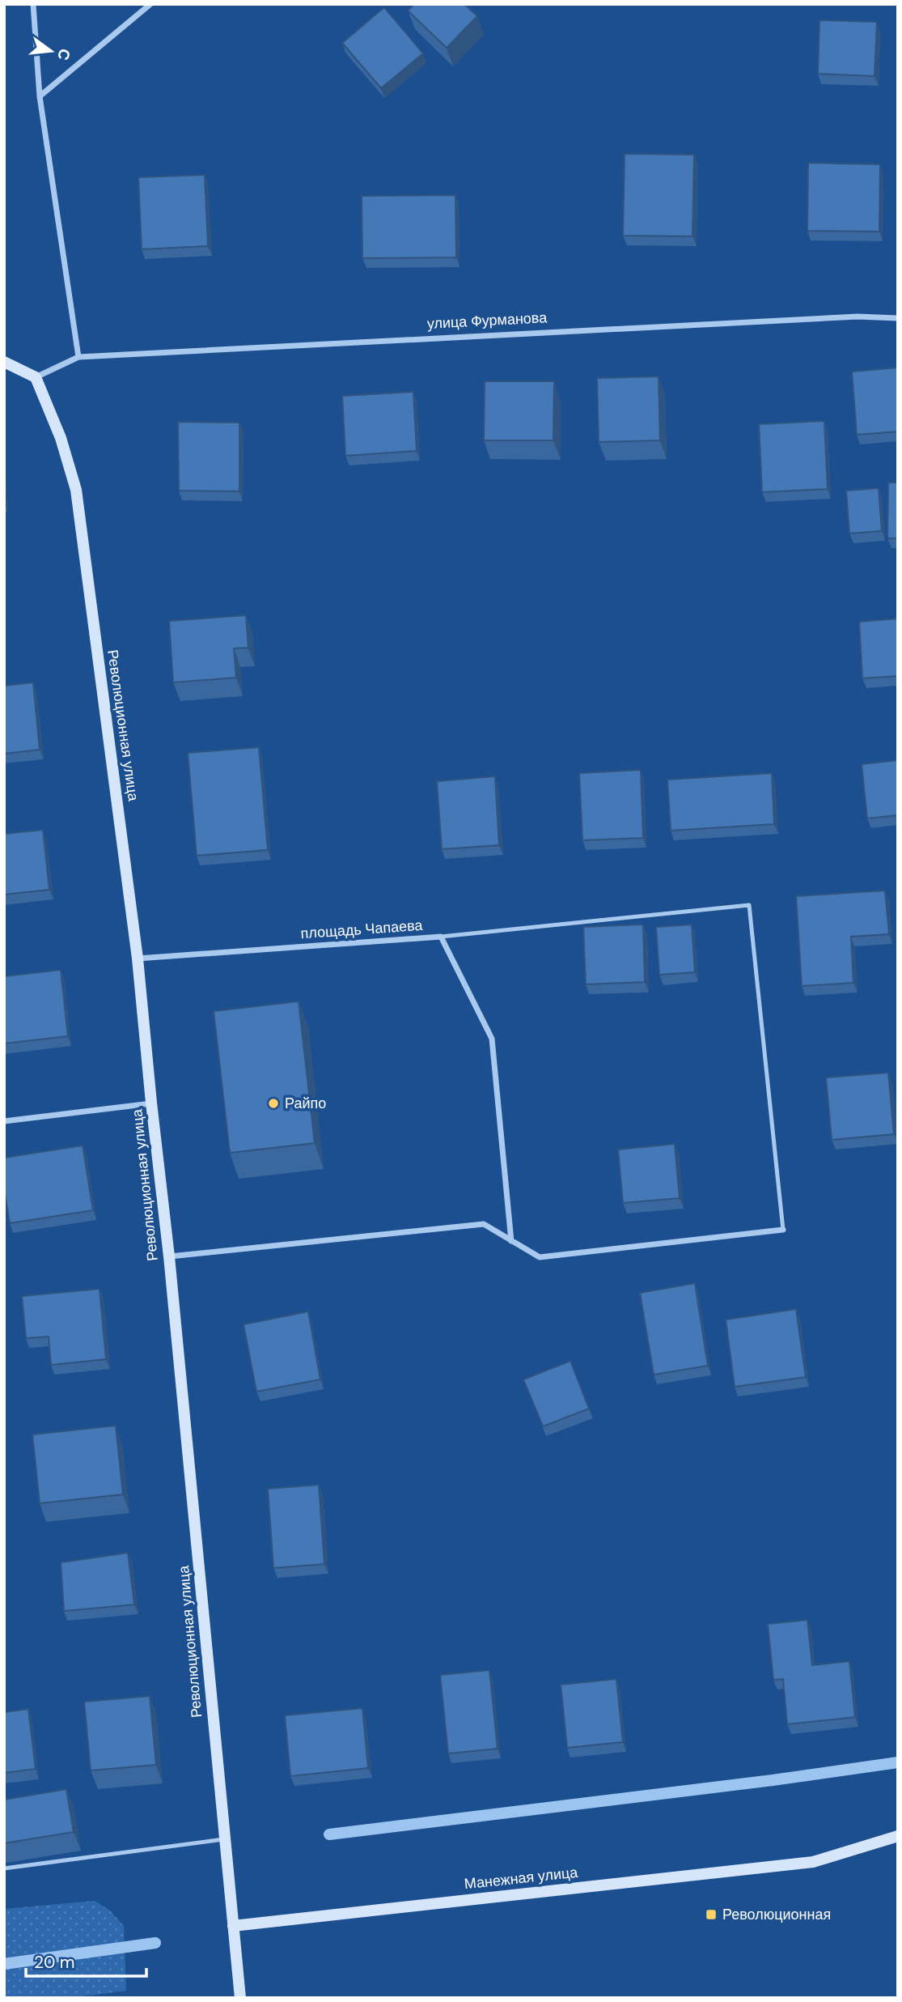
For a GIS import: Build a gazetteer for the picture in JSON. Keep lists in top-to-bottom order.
{
  "streets": {
    "main road": ["Революционная улица", "Манежная улица"],
    "street": ["улица Фурманова", "площадь Чапаева"]
  },
  "crossings": [
    ["Революционная улица", "площадь Чапаева"],
    ["Революционная улица", "Манежная улица"]
  ],
  "places": {
    "other": ["Райпо"],
    "transit": ["Революционная"]
  },
  "scale_bar": "20 m",
  "north": "right"
}
